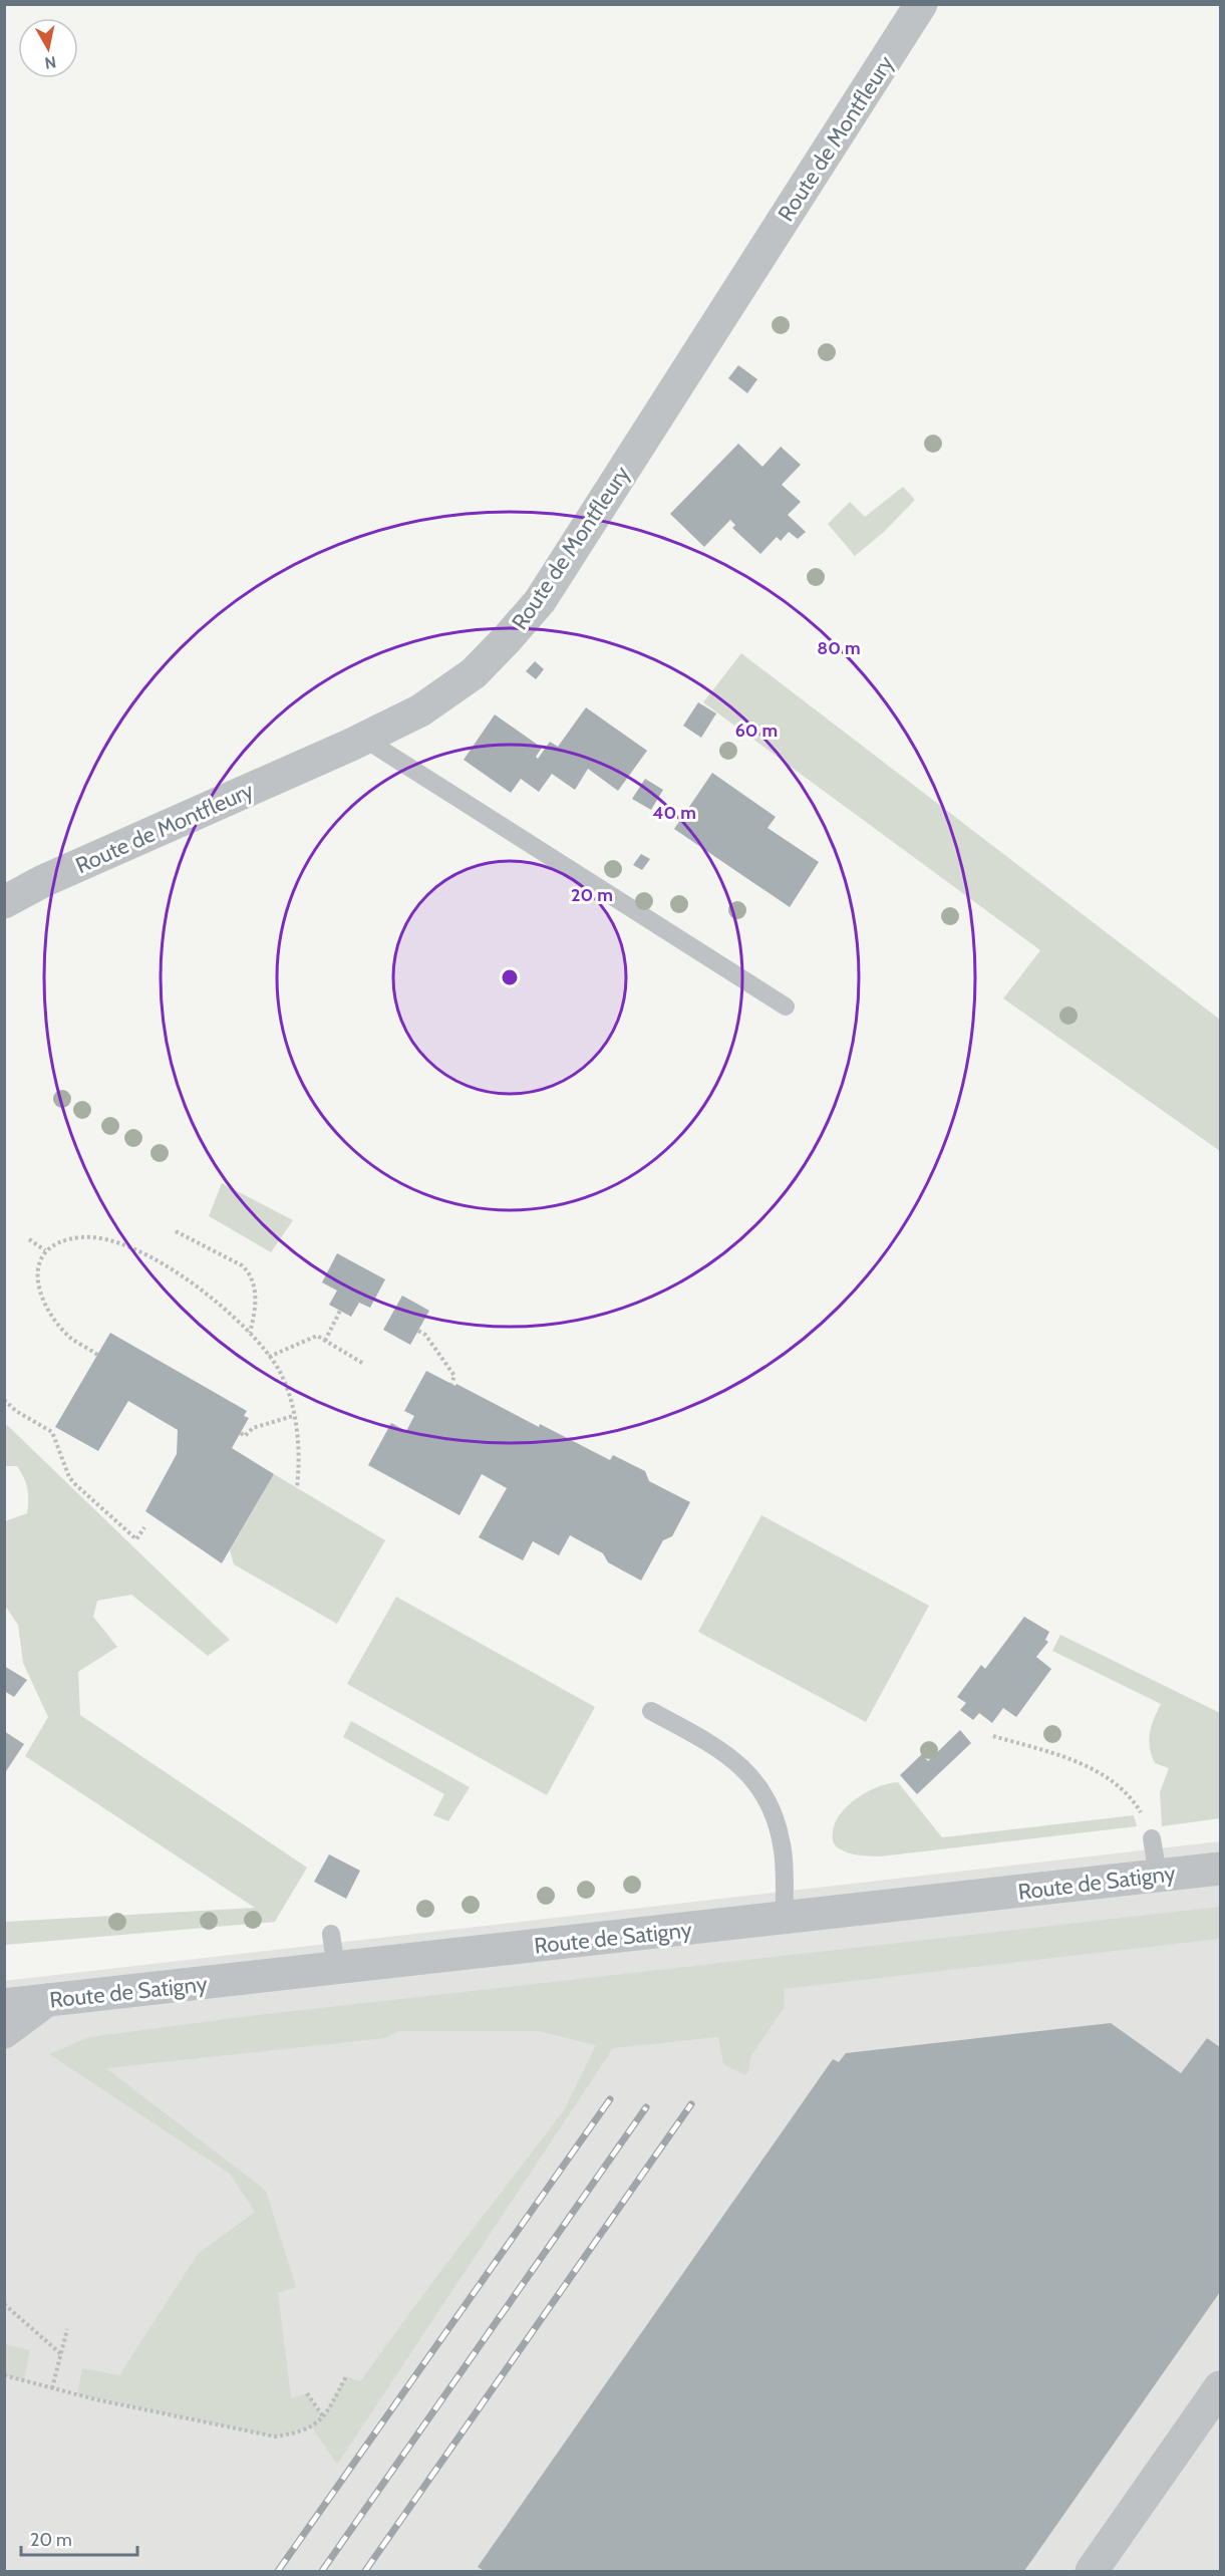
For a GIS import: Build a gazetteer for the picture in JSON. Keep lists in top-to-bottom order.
{
  "streets": {
    "street": ["Route de Montfleury", "Route de Satigny"]
  },
  "scale_bar": "20 m",
  "north": "bottom",
  "rings": [
    "80 m",
    "60 m",
    "40 m",
    "20 m"
  ]
}
